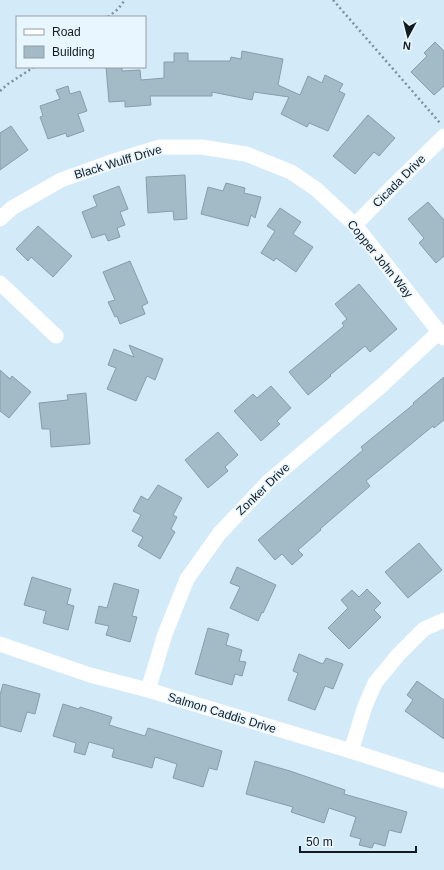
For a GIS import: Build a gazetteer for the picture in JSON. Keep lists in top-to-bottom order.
{
  "streets": {
    "street": [
      "Black Wulff Drive",
      "Cicada Drive",
      "Copper John Way",
      "Zonker Drive",
      "Salmon Caddis Drive"
    ]
  },
  "crossings": [
    ["Black Wulff Drive", "Copper John Way"],
    ["Cicada Drive", "Copper John Way"],
    ["Copper John Way", "Zonker Drive"],
    ["Zonker Drive", "Salmon Caddis Drive"]
  ],
  "legend": ["Road", "Building"],
  "scale_bar": "50 m",
  "north": "bottom"
}
